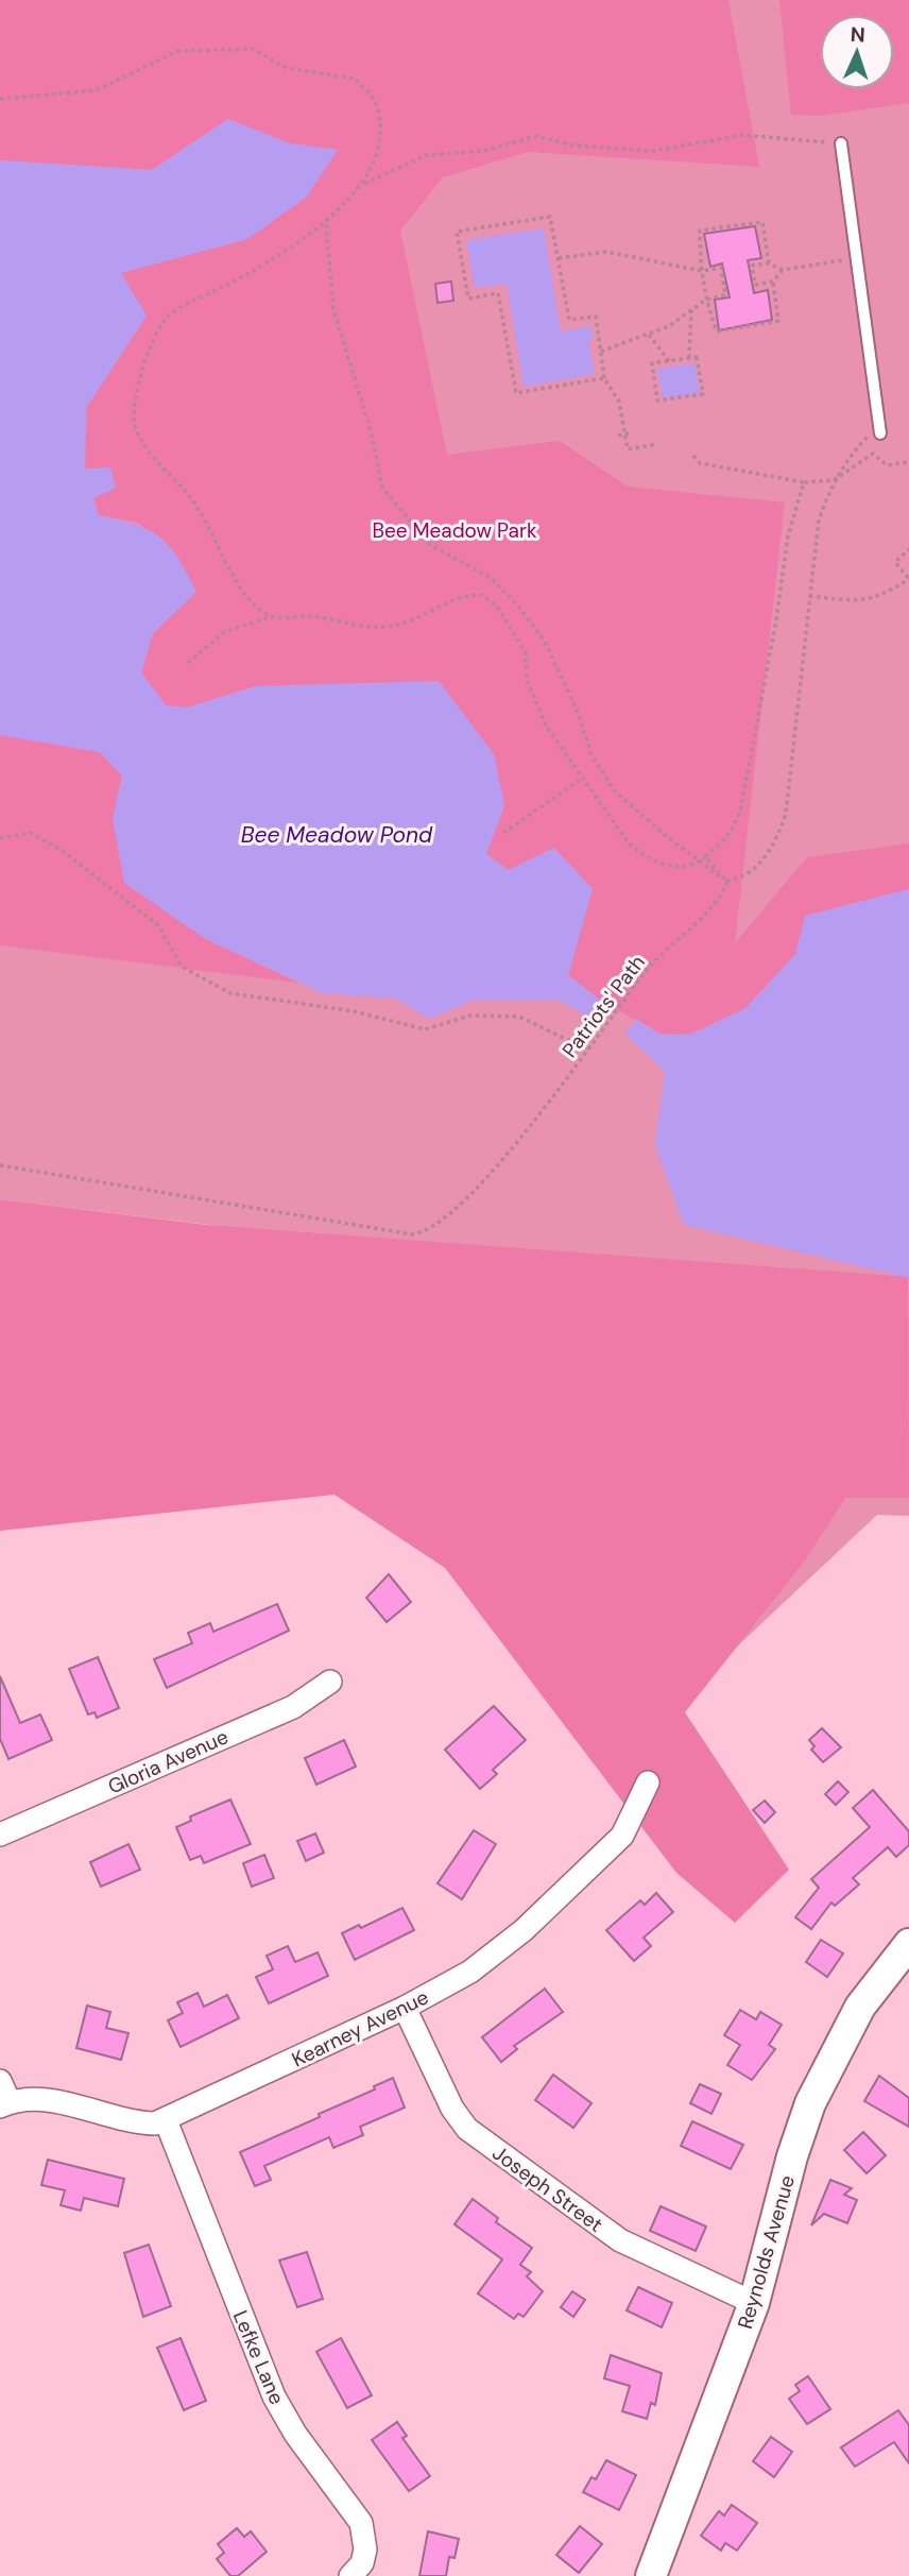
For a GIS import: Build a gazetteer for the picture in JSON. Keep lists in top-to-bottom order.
{
  "streets": {
    "street": [
      "Gloria Avenue",
      "Kearney Avenue",
      "Joseph Street",
      "Reynolds Avenue",
      "Lefke Lane"
    ],
    "path": ["Patriots' Path"]
  },
  "crossings": [
    ["Kearney Avenue", "Joseph Street"],
    ["Kearney Avenue", "Lefke Lane"],
    ["Joseph Street", "Reynolds Avenue"]
  ],
  "water": ["Bee Meadow Pond"],
  "parks": ["Bee Meadow Park"],
  "north": "top"
}
